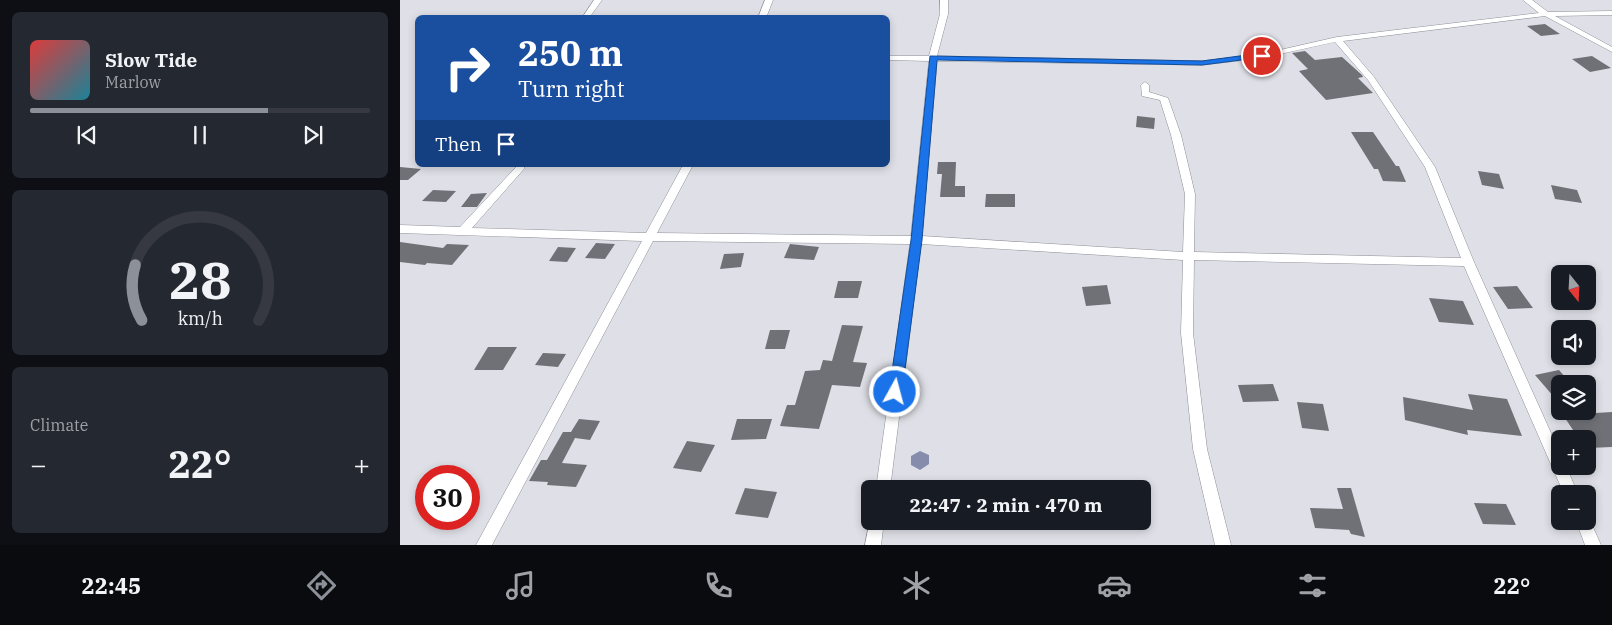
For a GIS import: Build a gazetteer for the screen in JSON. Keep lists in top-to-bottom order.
{
  "north": "bottom",
  "page": {
    "turn": ["250 m", "Turn right"],
    "song": ["Slow Tide", "Marlow"],
    "then": "Then",
    "map_buttons": ["+", "−"],
    "tile": "Climate",
    "heat": ["−", "22°", "+"],
    "limit": "30",
    "trip": "22:47 · 2 min · 470 m",
    "tabs": ["22:45", "22°"],
    "gauge": ["28", "km/h"]
  }
}
